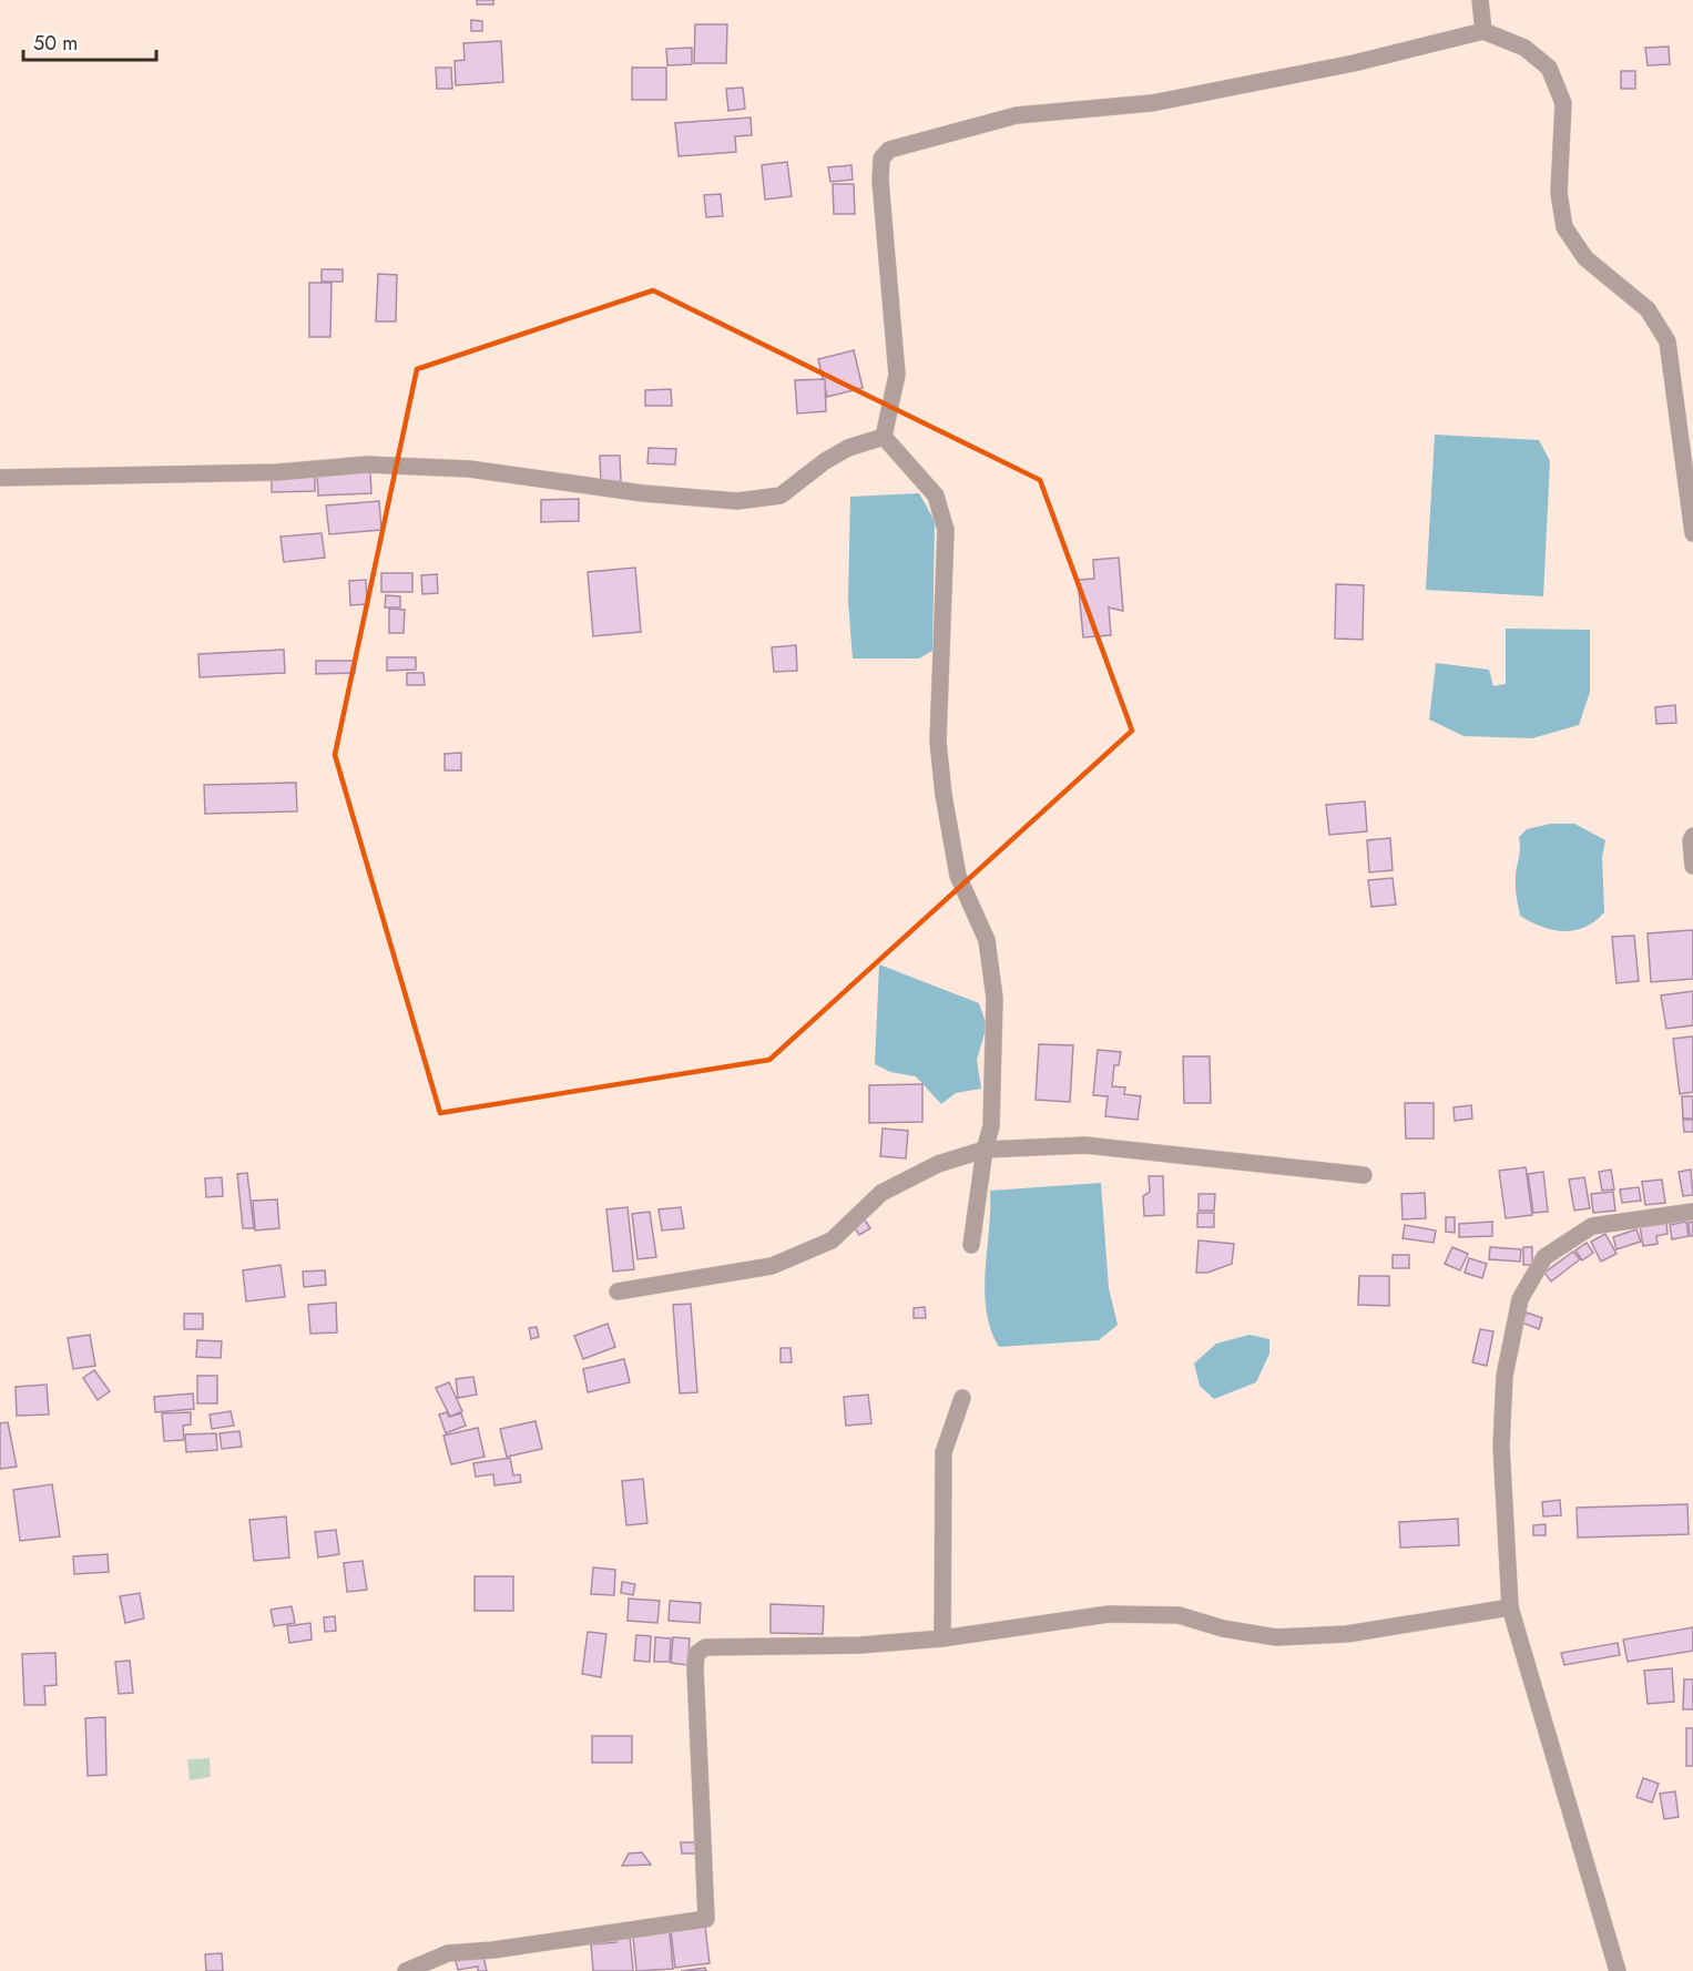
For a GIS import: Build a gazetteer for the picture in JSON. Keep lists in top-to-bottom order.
{
  "scale_bar": "50 m"
}
